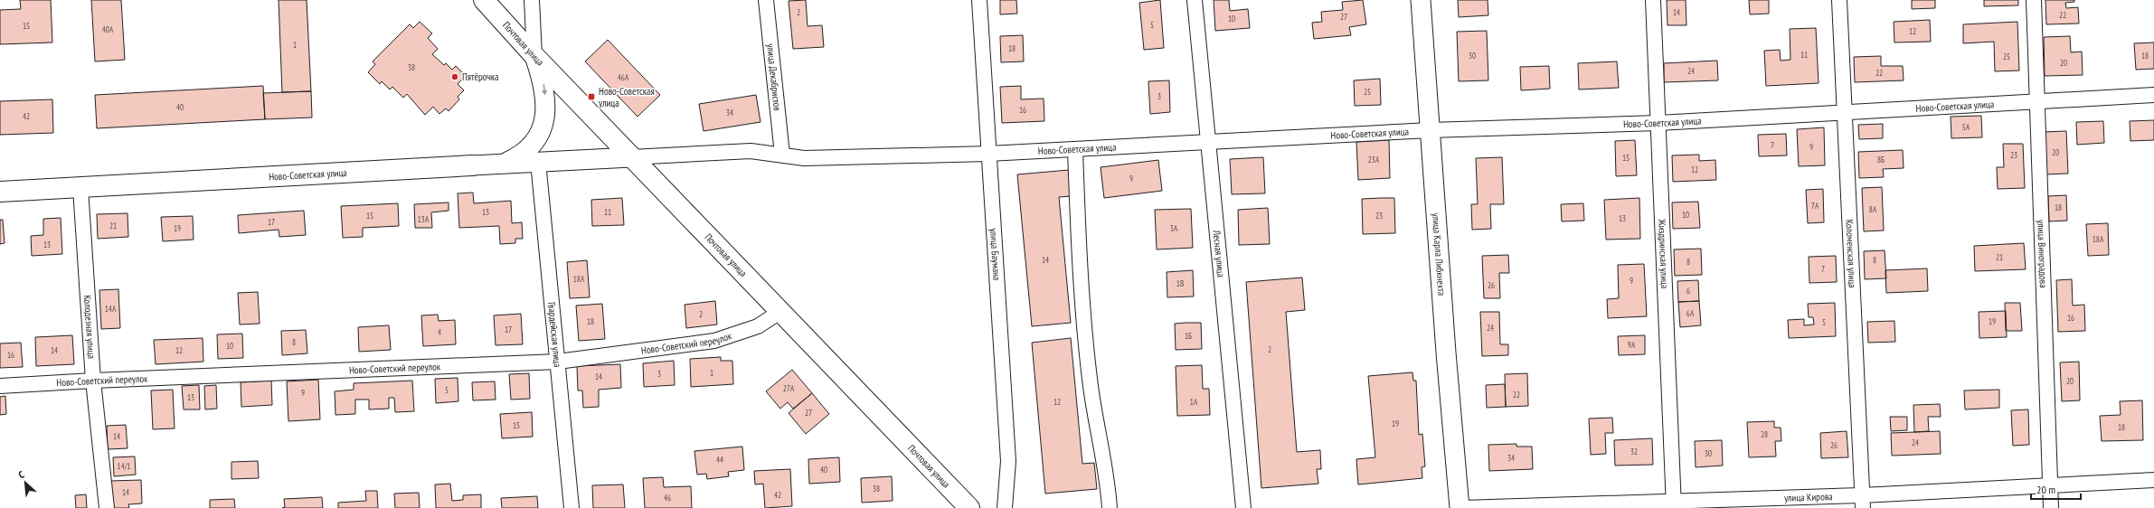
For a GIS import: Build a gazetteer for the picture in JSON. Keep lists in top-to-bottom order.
{
  "streets": {
    "main road": ["Почтовая улица", "Ново-Советская улица"],
    "street": [
      "улица Декабристов",
      "улица Баумана",
      "Лесная улица",
      "улица Карла Либкнехта",
      "Жиздринская улица",
      "Коломенская улица",
      "улица Виноградова",
      "Колодезная улица",
      "Гвардейская улица",
      "Ново-Советский переулок",
      "улица Кирова"
    ]
  },
  "crossings": [
    ["Почтовая улица", "Ново-Советская улица"],
    ["Почтовая улица", "Ново-Советский переулок"],
    ["улица Декабристов", "Ново-Советская улица"],
    ["Ново-Советская улица", "улица Баумана"],
    ["Ново-Советская улица", "Лесная улица"],
    ["Ново-Советская улица", "улица Карла Либкнехта"],
    ["Ново-Советская улица", "Жиздринская улица"],
    ["Ново-Советская улица", "Коломенская улица"],
    ["Ново-Советская улица", "улица Виноградова"],
    ["Ново-Советская улица", "Колодезная улица"],
    ["Ново-Советская улица", "Гвардейская улица"],
    ["Жиздринская улица", "улица Кирова"],
    ["Коломенская улица", "улица Кирова"],
    ["улица Виноградова", "улица Кирова"],
    ["Колодезная улица", "Ново-Советский переулок"],
    ["Гвардейская улица", "Ново-Советский переулок"]
  ],
  "places": {
    "other": ["Пятёрочка"],
    "transit": ["Ново-Советская улица"]
  },
  "house_numbers": [
    "2",
    "14",
    "22",
    "27",
    "10",
    "5",
    "15",
    "40А",
    "12",
    "1",
    "18",
    "11",
    "30",
    "18",
    "25",
    "20",
    "38",
    "24",
    "22",
    "46А",
    "25",
    "3",
    "40",
    "16",
    "34",
    "42",
    "5А",
    "7",
    "9",
    "20",
    "23",
    "15",
    "23А",
    "8Б",
    "12",
    "9",
    "7А",
    "18",
    "8А",
    "13",
    "11",
    "10",
    "15",
    "23",
    "13",
    "13А",
    "17",
    "21",
    "19",
    "3А",
    "18А",
    "13",
    "21",
    "14",
    "8",
    "8",
    "7",
    "18А",
    "9",
    "1В",
    "26",
    "6",
    "14А",
    "6А",
    "2",
    "16",
    "18",
    "19",
    "5",
    "24",
    "17",
    "4",
    "1Б",
    "8",
    "9А",
    "10",
    "2",
    "14",
    "12",
    "16",
    "1",
    "3",
    "14",
    "20",
    "27А",
    "5",
    "9",
    "22",
    "13",
    "12",
    "1А",
    "27",
    "19",
    "15",
    "18",
    "28",
    "14",
    "24",
    "26",
    "32",
    "30",
    "34",
    "44",
    "14/1",
    "40",
    "38",
    "14",
    "42",
    "46"
  ],
  "scale_bar": "20 m",
  "north": "top left"
}
